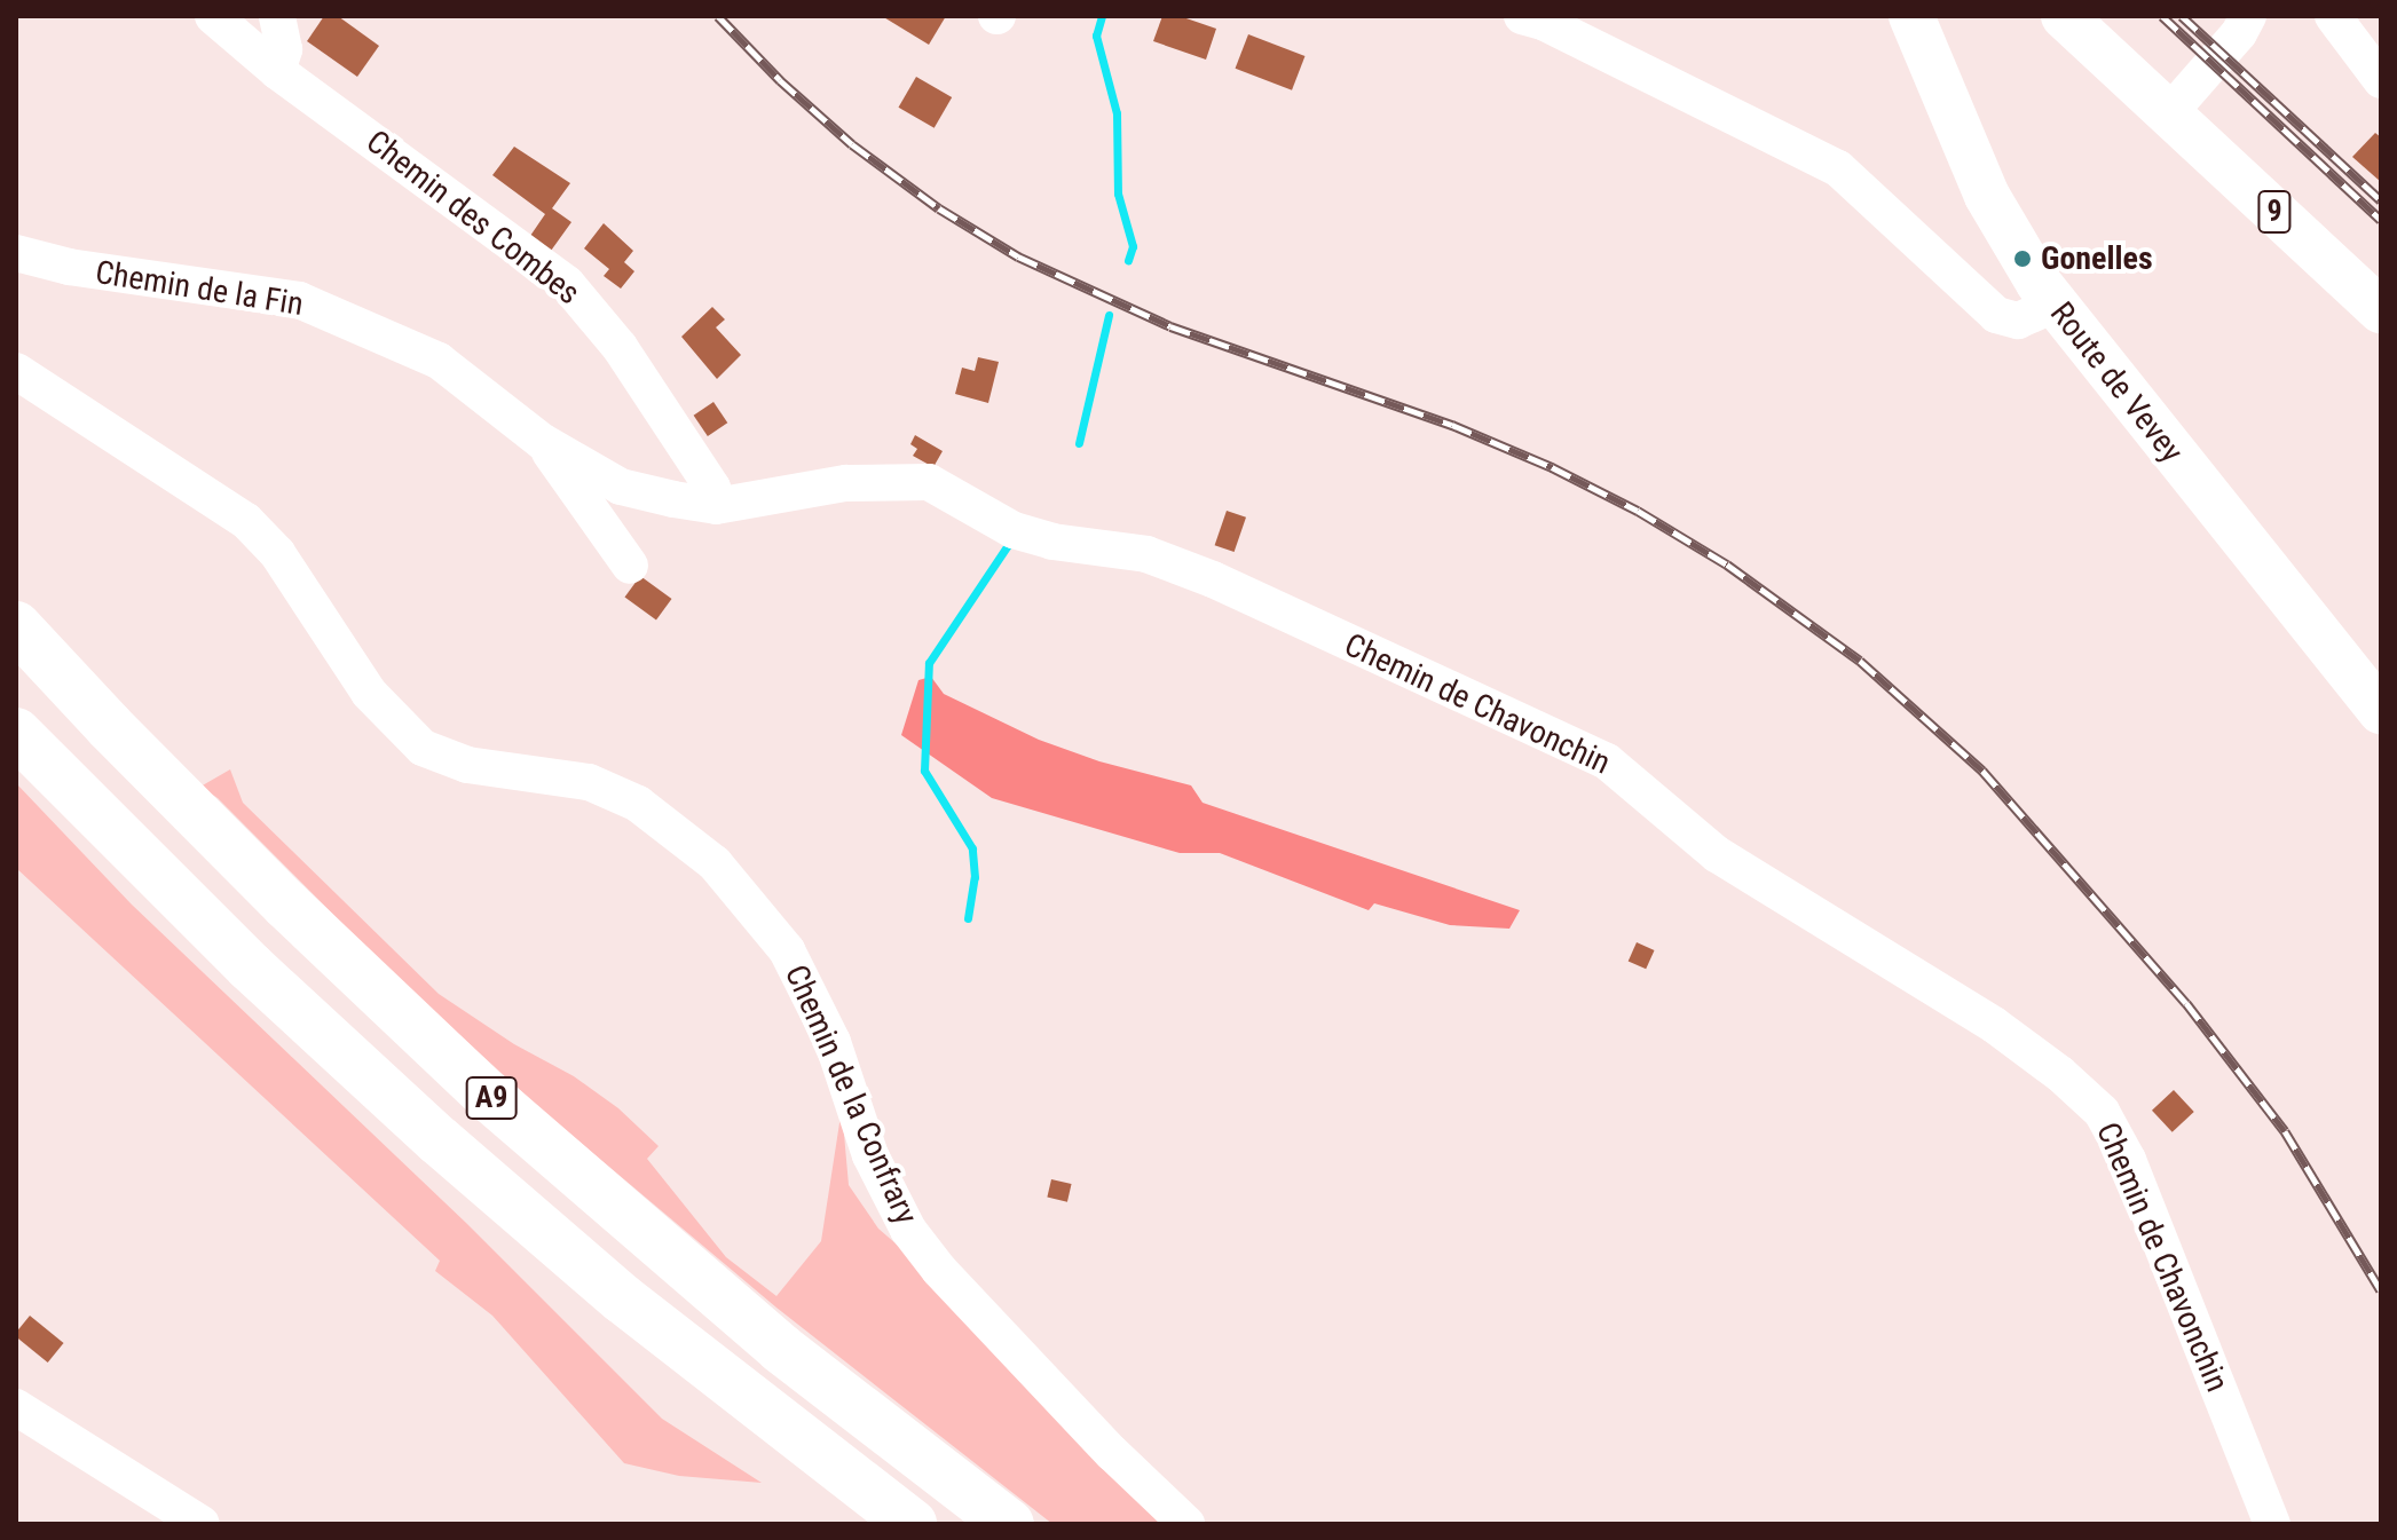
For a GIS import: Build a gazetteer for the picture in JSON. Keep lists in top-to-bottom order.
{
  "streets": {
    "highway": ["A9"],
    "main road": ["9", "Route de Vevey"],
    "street": [
      "Chemin des Combes",
      "Chemin de la Fin",
      "Chemin de Chavonchin",
      "Chemin de la Confrary"
    ]
  },
  "crossings": [
    ["Chemin des Combes", "Chemin de la Fin"],
    ["Chemin des Combes", "Chemin de Chavonchin"],
    ["Chemin de la Fin", "Chemin de Chavonchin"]
  ],
  "places": ["Gonelles"]
}
